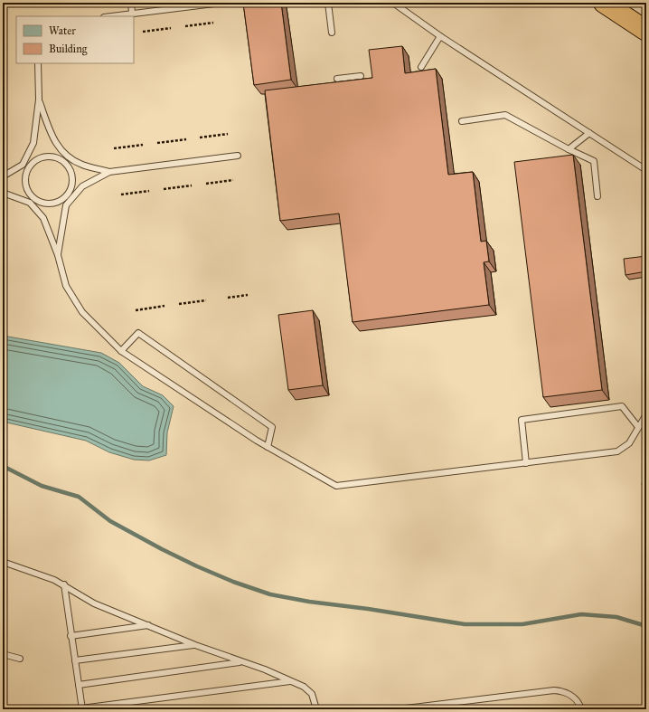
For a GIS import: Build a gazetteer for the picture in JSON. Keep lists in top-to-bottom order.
{
  "legend": ["Water", "Building"]
}
